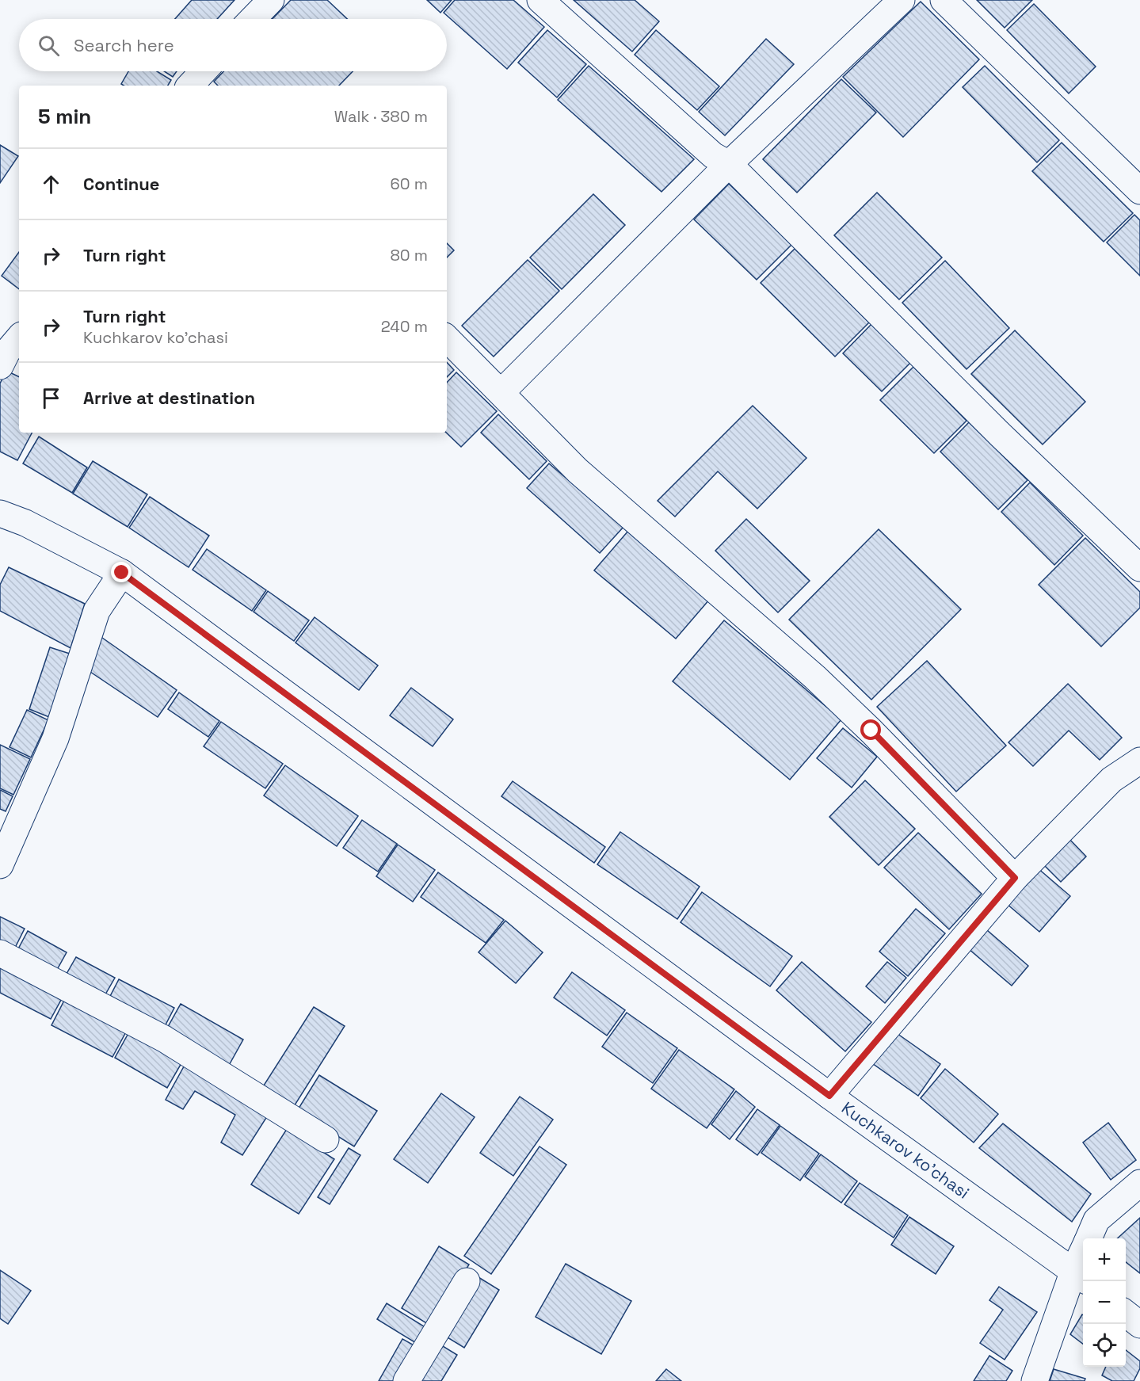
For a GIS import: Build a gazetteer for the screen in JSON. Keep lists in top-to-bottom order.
{
  "streets": {
    "street": ["Kuchkarov ko'chasi"]
  },
  "page": {
    "search": "Search here",
    "heading": ["5 min", "Walk · 380 m"],
    "list": [
      ["Continue", "60 m"],
      ["Turn right", "80 m"],
      ["Turn right", "Kuchkarov ko'chasi", "240 m"],
      "Arrive at destination"
    ],
    "map_buttons": ["+", "−"]
  }
}
